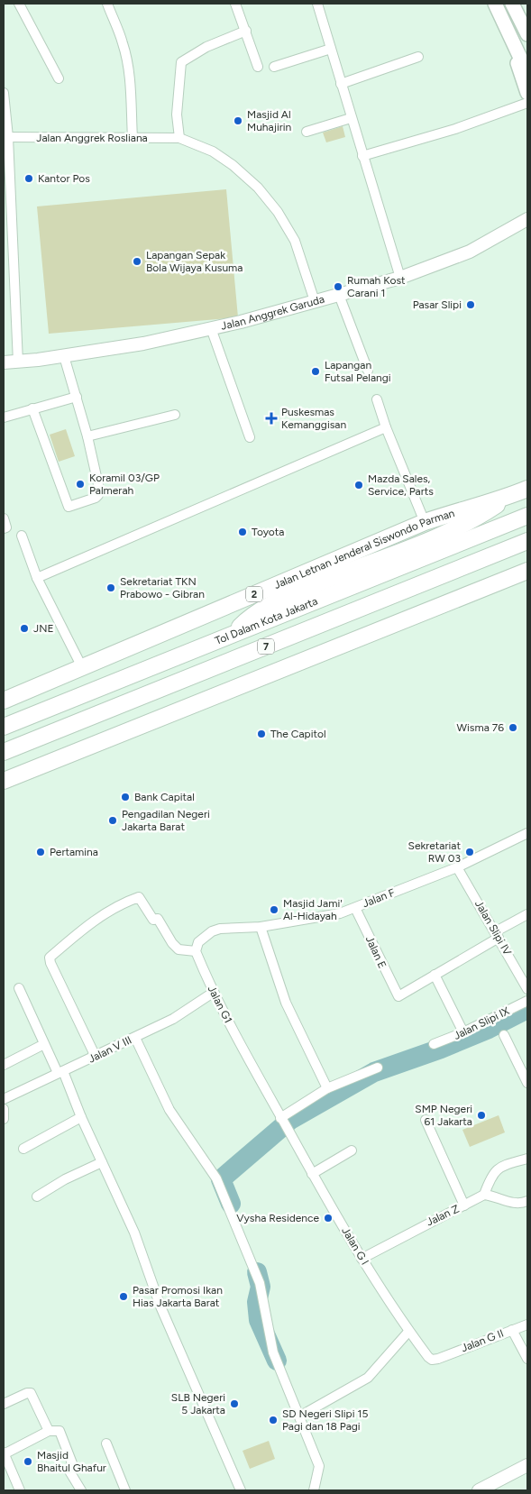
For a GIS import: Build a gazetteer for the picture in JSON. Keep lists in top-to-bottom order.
{
  "streets": {
    "highway": [
      "Jalan Letnan Jenderal Siswondo Parman",
      "2",
      "Tol Dalam Kota Jakarta",
      "7"
    ],
    "street": [
      "Jalan Anggrek Rosliana",
      "Jalan Anggrek Garuda",
      "Jalan F",
      "Jalan Slipi IV",
      "Jalan E",
      "Jalan G1",
      "Jalan Slipi IX",
      "Jalan V III",
      "Jalan Z",
      "Jalan G I",
      "Jalan G II"
    ]
  },
  "crossings": [
    ["Jalan Anggrek Rosliana", "Jalan Anggrek Garuda"],
    ["Jalan F", "Jalan Slipi IV"],
    ["Jalan F", "Jalan E"],
    ["Jalan G1", "Jalan V III"],
    ["Jalan G1", "Jalan G I"],
    ["Jalan Z", "Jalan G I"],
    ["Jalan G I", "Jalan G II"]
  ],
  "places": {
    "other": [
      "Masjid Al Muhajirin",
      "Kantor Pos",
      "Lapangan Sepak Bola Wijaya Kusuma",
      "Rumah Kost Carani 1",
      "Pasar Slipi",
      "Lapangan Futsal Pelangi",
      "Koramil 03/GP Palmerah",
      "Mazda Sales, Service, Parts",
      "Toyota",
      "Sekretariat TKN Prabowo - Gibran",
      "JNE",
      "Wisma 76",
      "The Capitol",
      "Bank Capital",
      "Pengadilan Negeri Jakarta Barat",
      "Pertamina",
      "Sekretariat RW 03",
      "Masjid Jami' Al-Hidayah",
      "SMP Negeri 61 Jakarta",
      "Vysha Residence",
      "Pasar Promosi Ikan Hias Jakarta Barat",
      "SLB Negeri 5 Jakarta",
      "SD Negeri Slipi 15 Pagi dan 18 Pagi",
      "Masjid Bhaitul Ghafur"
    ],
    "health": ["Puskesmas Kemanggisan"]
  }
}
